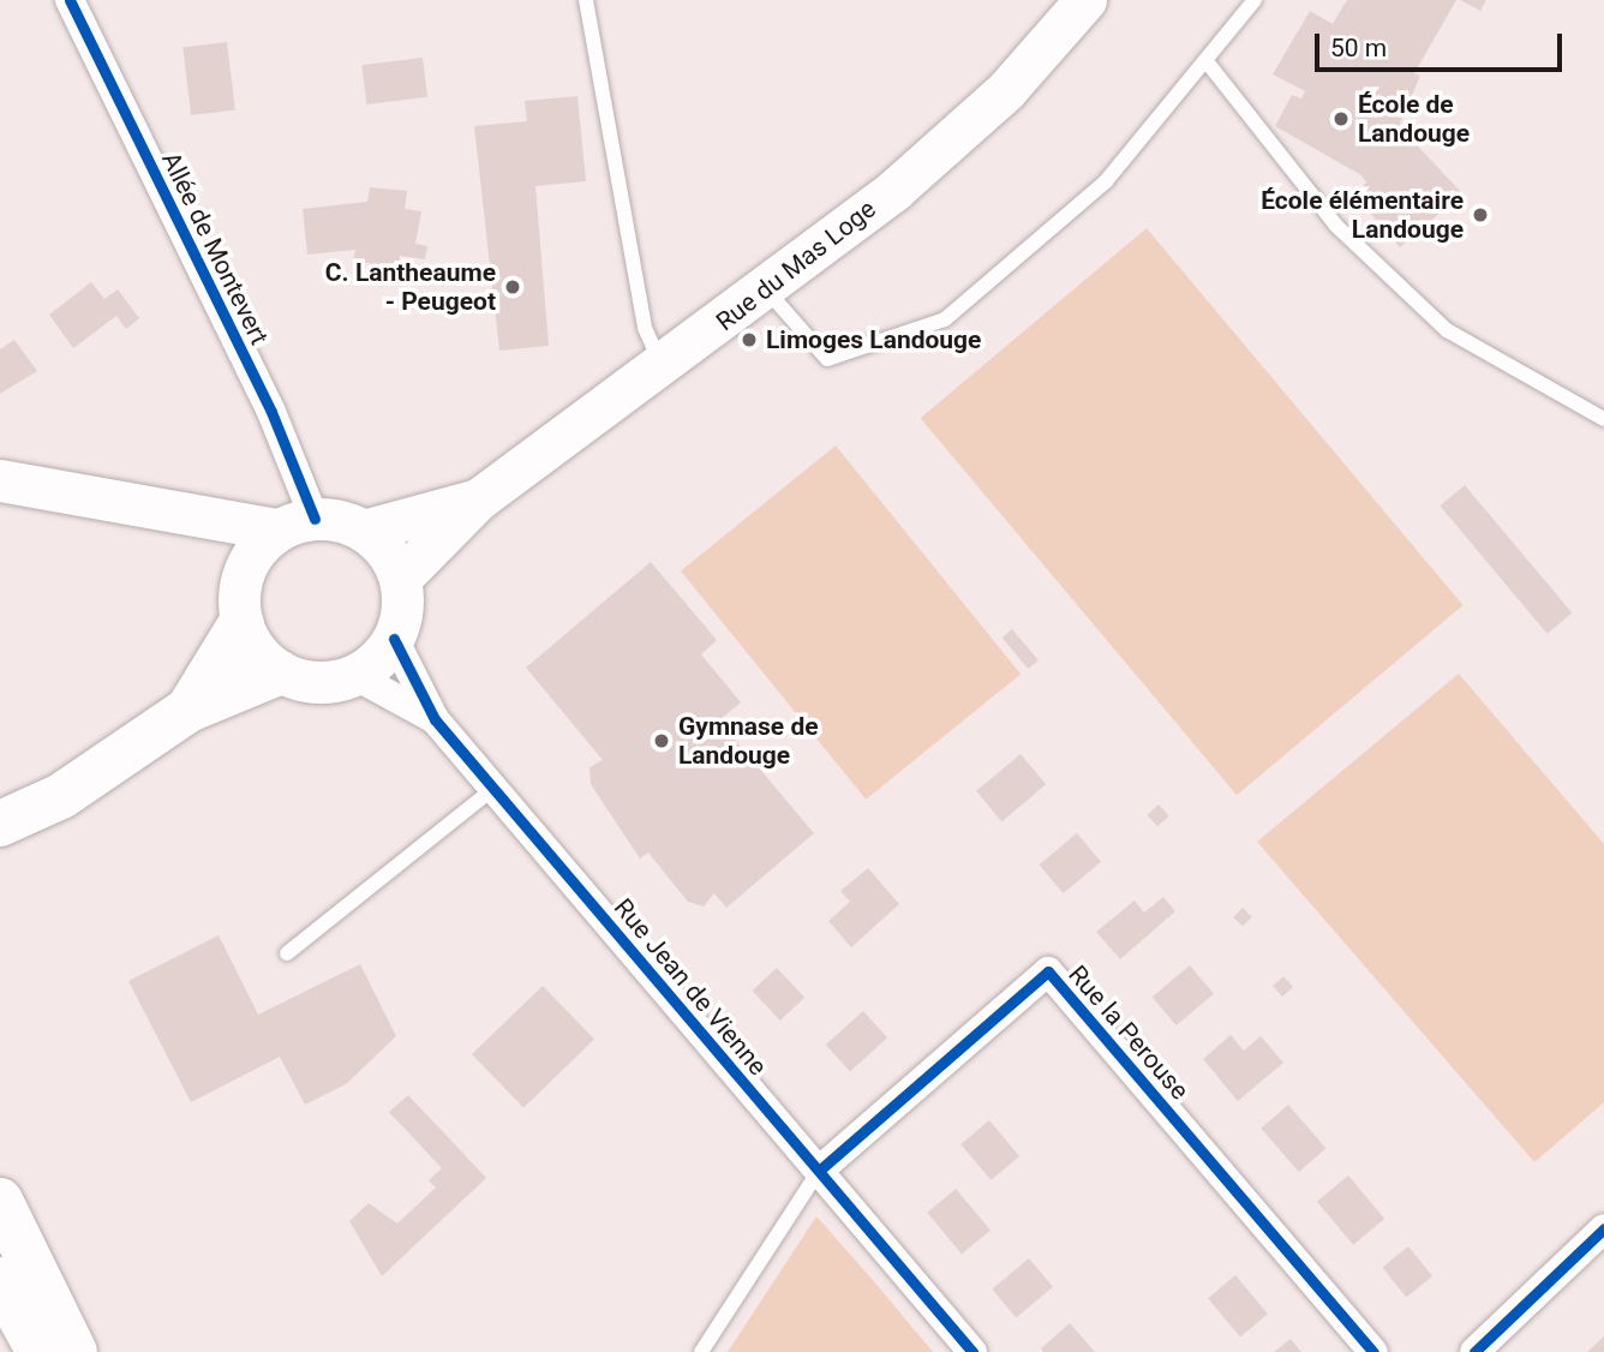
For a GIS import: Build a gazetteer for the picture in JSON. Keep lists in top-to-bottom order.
{
  "streets": {
    "main road": ["Rue du Mas Loge"],
    "street": ["Allée de Montevert", "Rue Jean de Vienne", "Rue la Perouse"]
  },
  "crossings": [
    ["Allée de Montevert", "Rue du Mas Loge"],
    ["Allée de Montevert", "Rue Jean de Vienne"],
    ["Rue du Mas Loge", "Rue Jean de Vienne"],
    ["Rue Jean de Vienne", "Rue la Perouse"]
  ],
  "places": [
    "École de Landouge",
    "École élémentaire Landouge",
    "C. Lantheaume - Peugeot",
    "Limoges Landouge",
    "Gymnase de Landouge"
  ],
  "scale_bar": "50 m"
}
